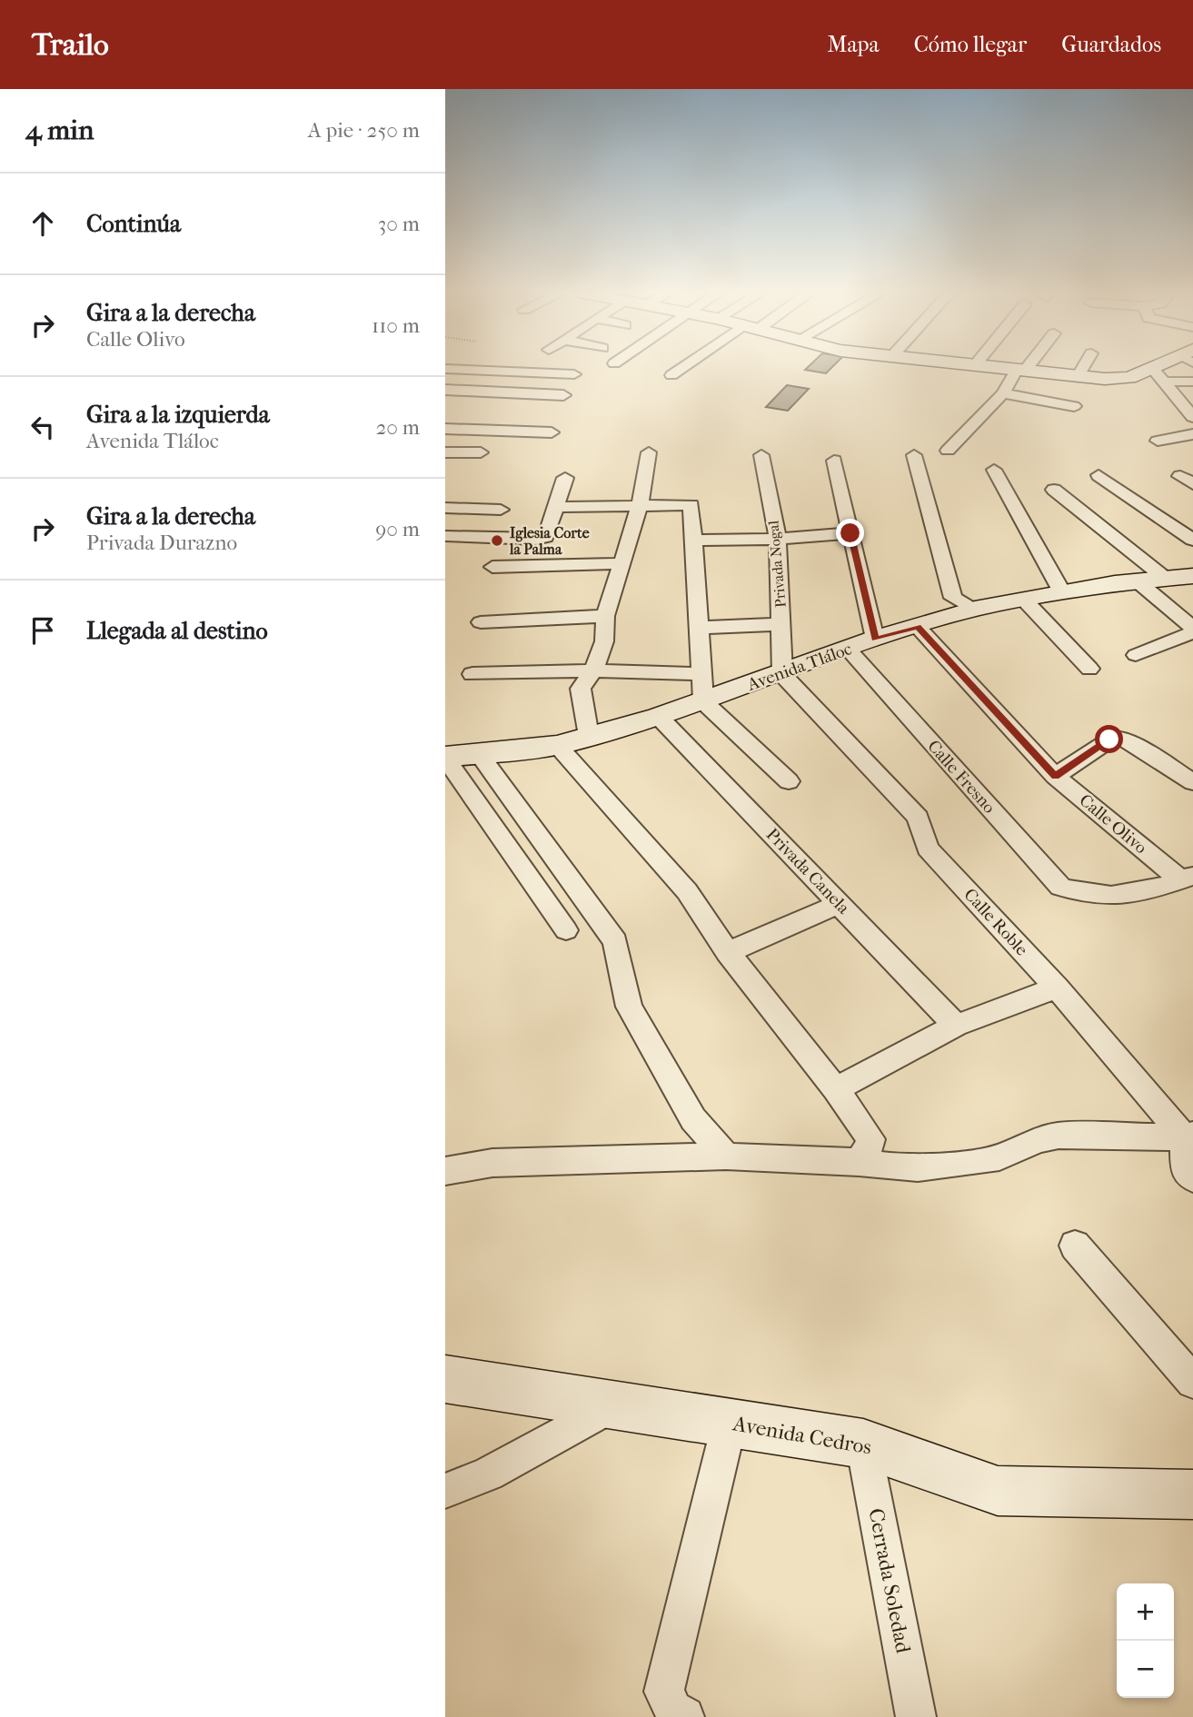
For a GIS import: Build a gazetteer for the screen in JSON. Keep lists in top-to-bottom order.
{
  "streets": {
    "main road": ["Avenida Tláloc", "Avenida Cedros"],
    "street": [
      "Privada Nogal",
      "Calle Fresno",
      "Calle Olivo",
      "Privada Canela",
      "Calle Roble",
      "Cerrada Soledad"
    ]
  },
  "crossings": [
    ["Privada Nogal", "Avenida Tláloc"],
    ["Privada Nogal", "Calle Roble"],
    ["Avenida Tláloc", "Calle Fresno"],
    ["Avenida Tláloc", "Calle Olivo"],
    ["Avenida Tláloc", "Privada Canela"],
    ["Avenida Tláloc", "Calle Roble"],
    ["Calle Fresno", "Calle Olivo"],
    ["Avenida Cedros", "Cerrada Soledad"]
  ],
  "places": ["Iglesia Corte la Palma"],
  "page": {
    "header": "Trailo",
    "nav": ["Mapa", "Cómo llegar", "Guardados"],
    "heading": ["4 min", "A pie · 250 m"],
    "list": [
      ["Continúa", "30 m"],
      ["Gira a la derecha", "Calle Olivo", "110 m"],
      ["Gira a la izquierda", "Avenida Tláloc", "20 m"],
      ["Gira a la derecha", "Privada Durazno", "90 m"],
      "Llegada al destino"
    ],
    "map_buttons": ["+", "−"]
  }
}
